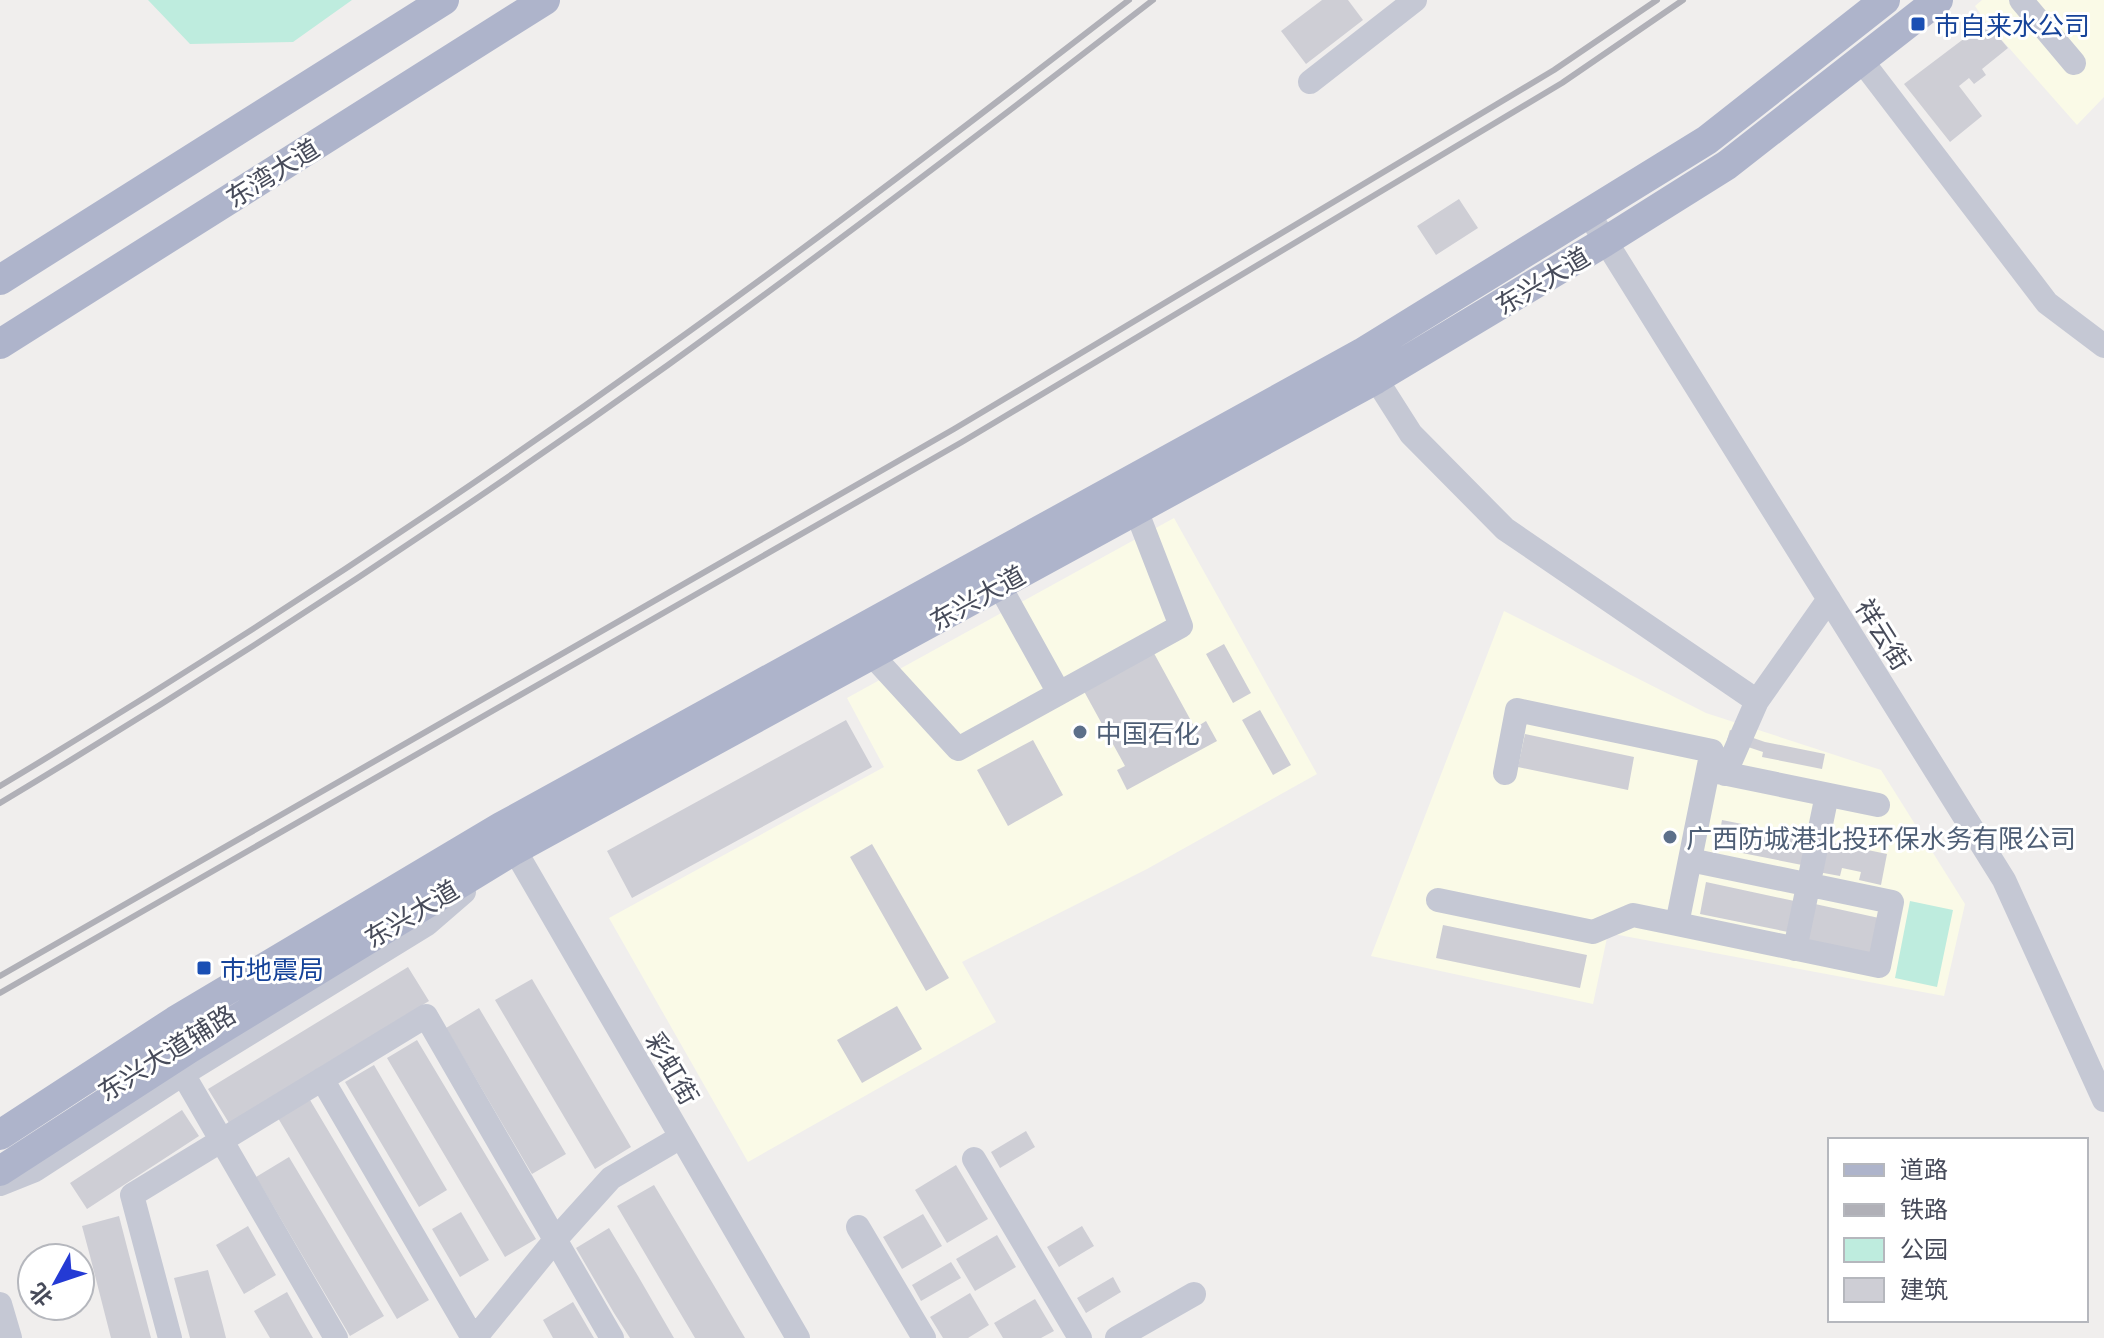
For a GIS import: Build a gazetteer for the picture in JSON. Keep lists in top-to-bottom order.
{
  "streets": {
    "main road": ["东湾大道", "东兴大道"],
    "street": ["祥云街", "东兴大道辅路", "彩虹街"]
  },
  "crossings": [
    ["东兴大道", "祥云街"],
    ["东兴大道", "东兴大道辅路"],
    ["东兴大道", "彩虹街"],
    ["东兴大道辅路", "彩虹街"]
  ],
  "places": {
    "transit": ["巿自来水公司", "巿地震局"],
    "other": ["中国石化", "广西防城港北投环保水务有限公司"]
  },
  "legend": [
    "道路",
    "铁路",
    "公园",
    "建筑"
  ],
  "north": "bottom left"
}
